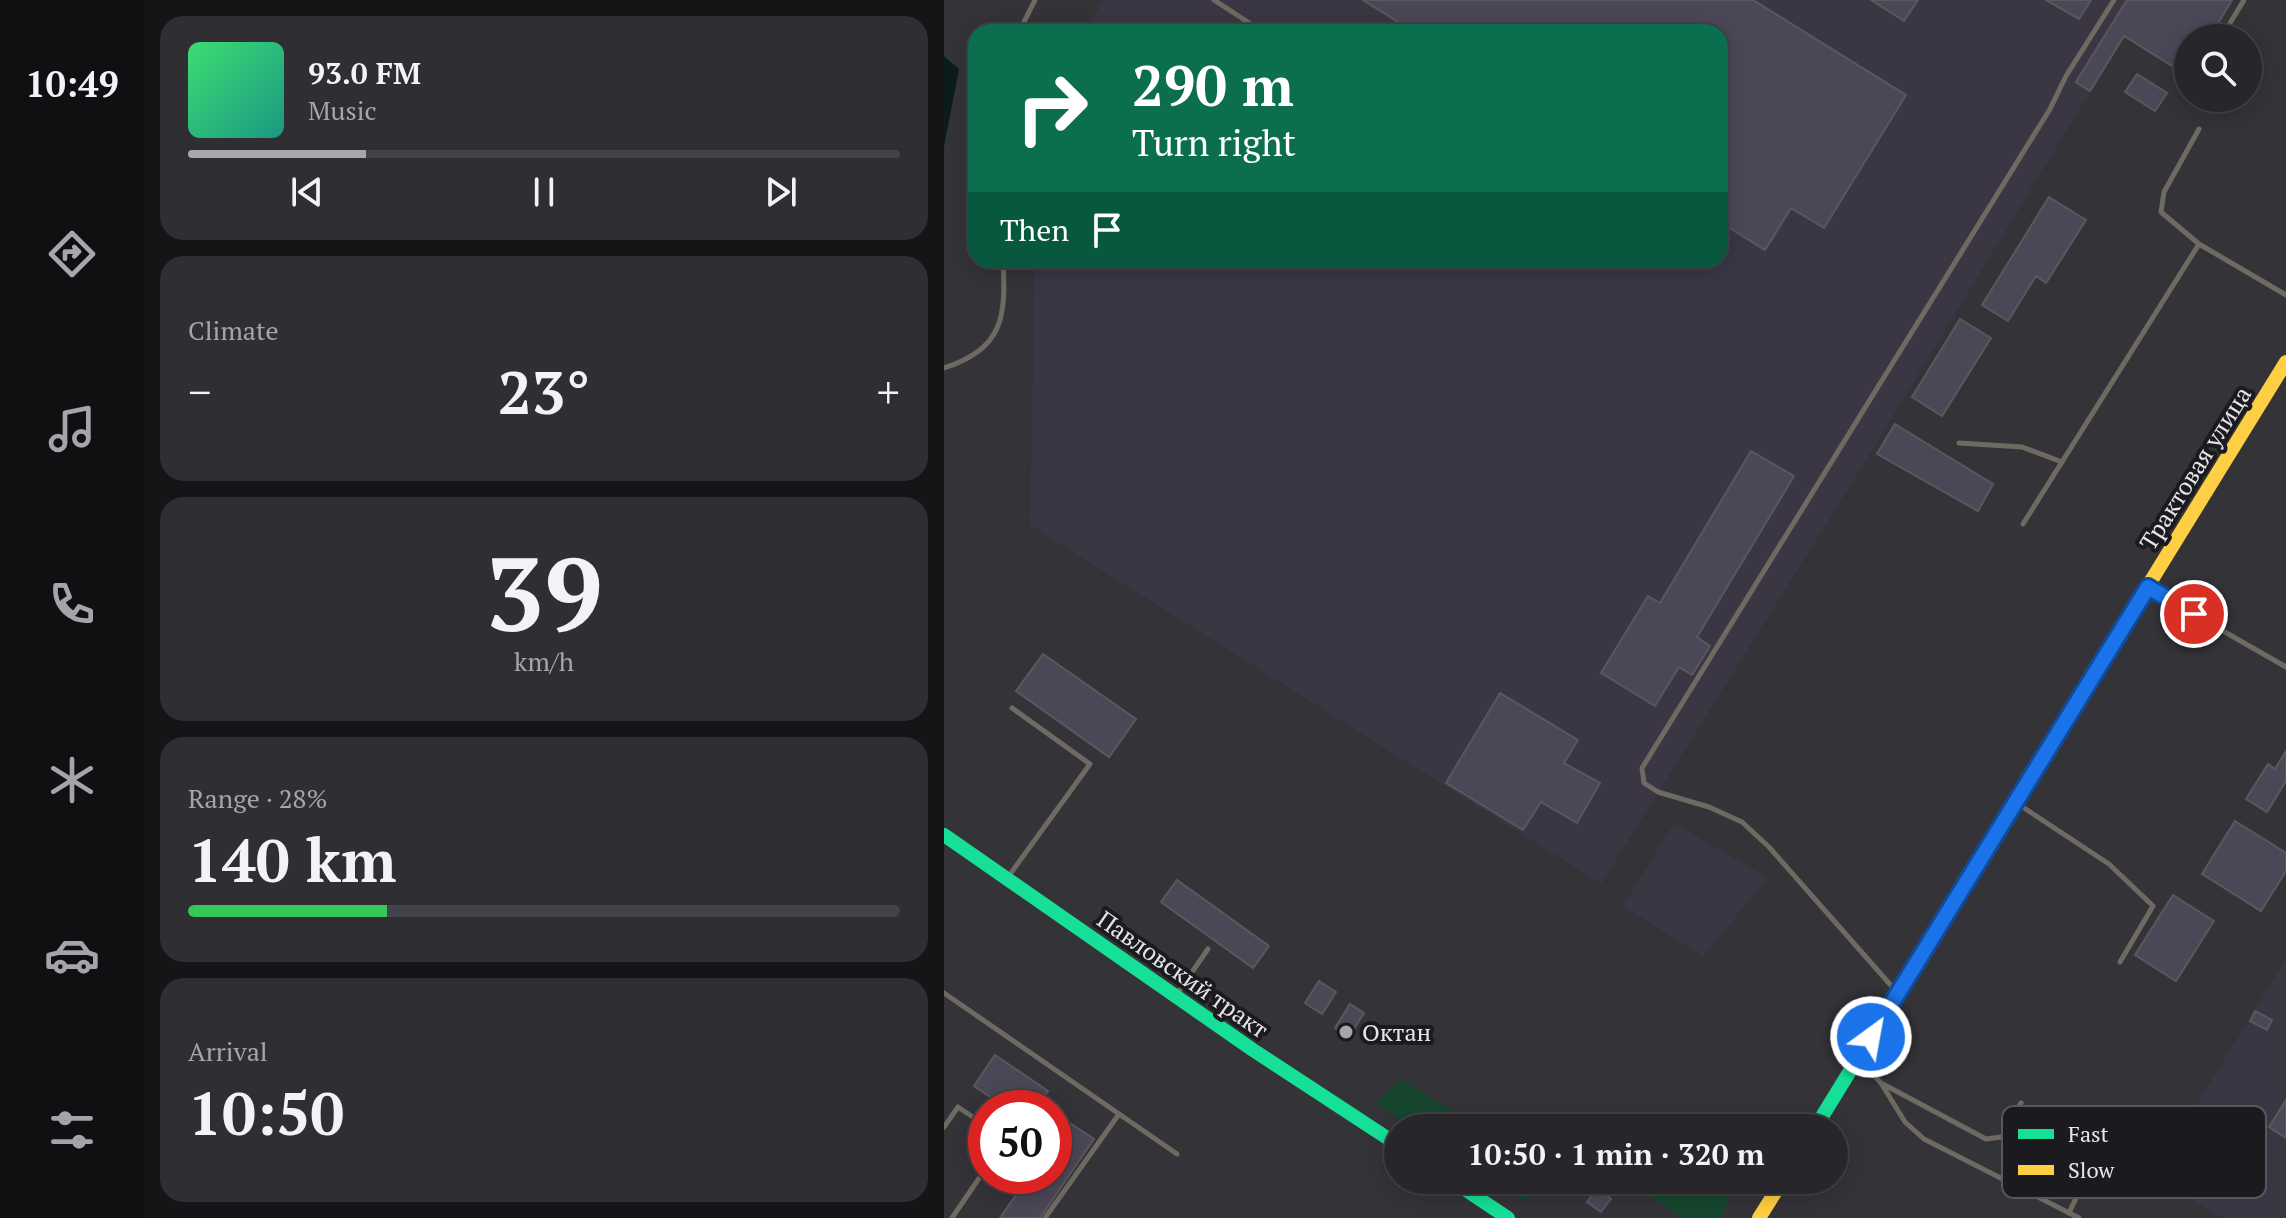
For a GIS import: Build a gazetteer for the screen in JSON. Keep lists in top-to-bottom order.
{
  "streets": {
    "main road": ["Трактовая улица", "Павловский тракт"]
  },
  "places": ["Октан"],
  "legend": ["Fast", "Slow"],
  "page": {
    "tabs": "10:49",
    "turn": ["290 m", "Turn right"],
    "song": ["93.0 FM", "Music"],
    "then": "Then",
    "tile": [
      "Climate",
      ["39", "km/h"],
      ["Range · 28%", "140 km"],
      ["Arrival", "10:50"]
    ],
    "heat": ["−", "23°", "+"],
    "limit": "50",
    "trip": "10:50 · 1 min · 320 m"
  }
}
